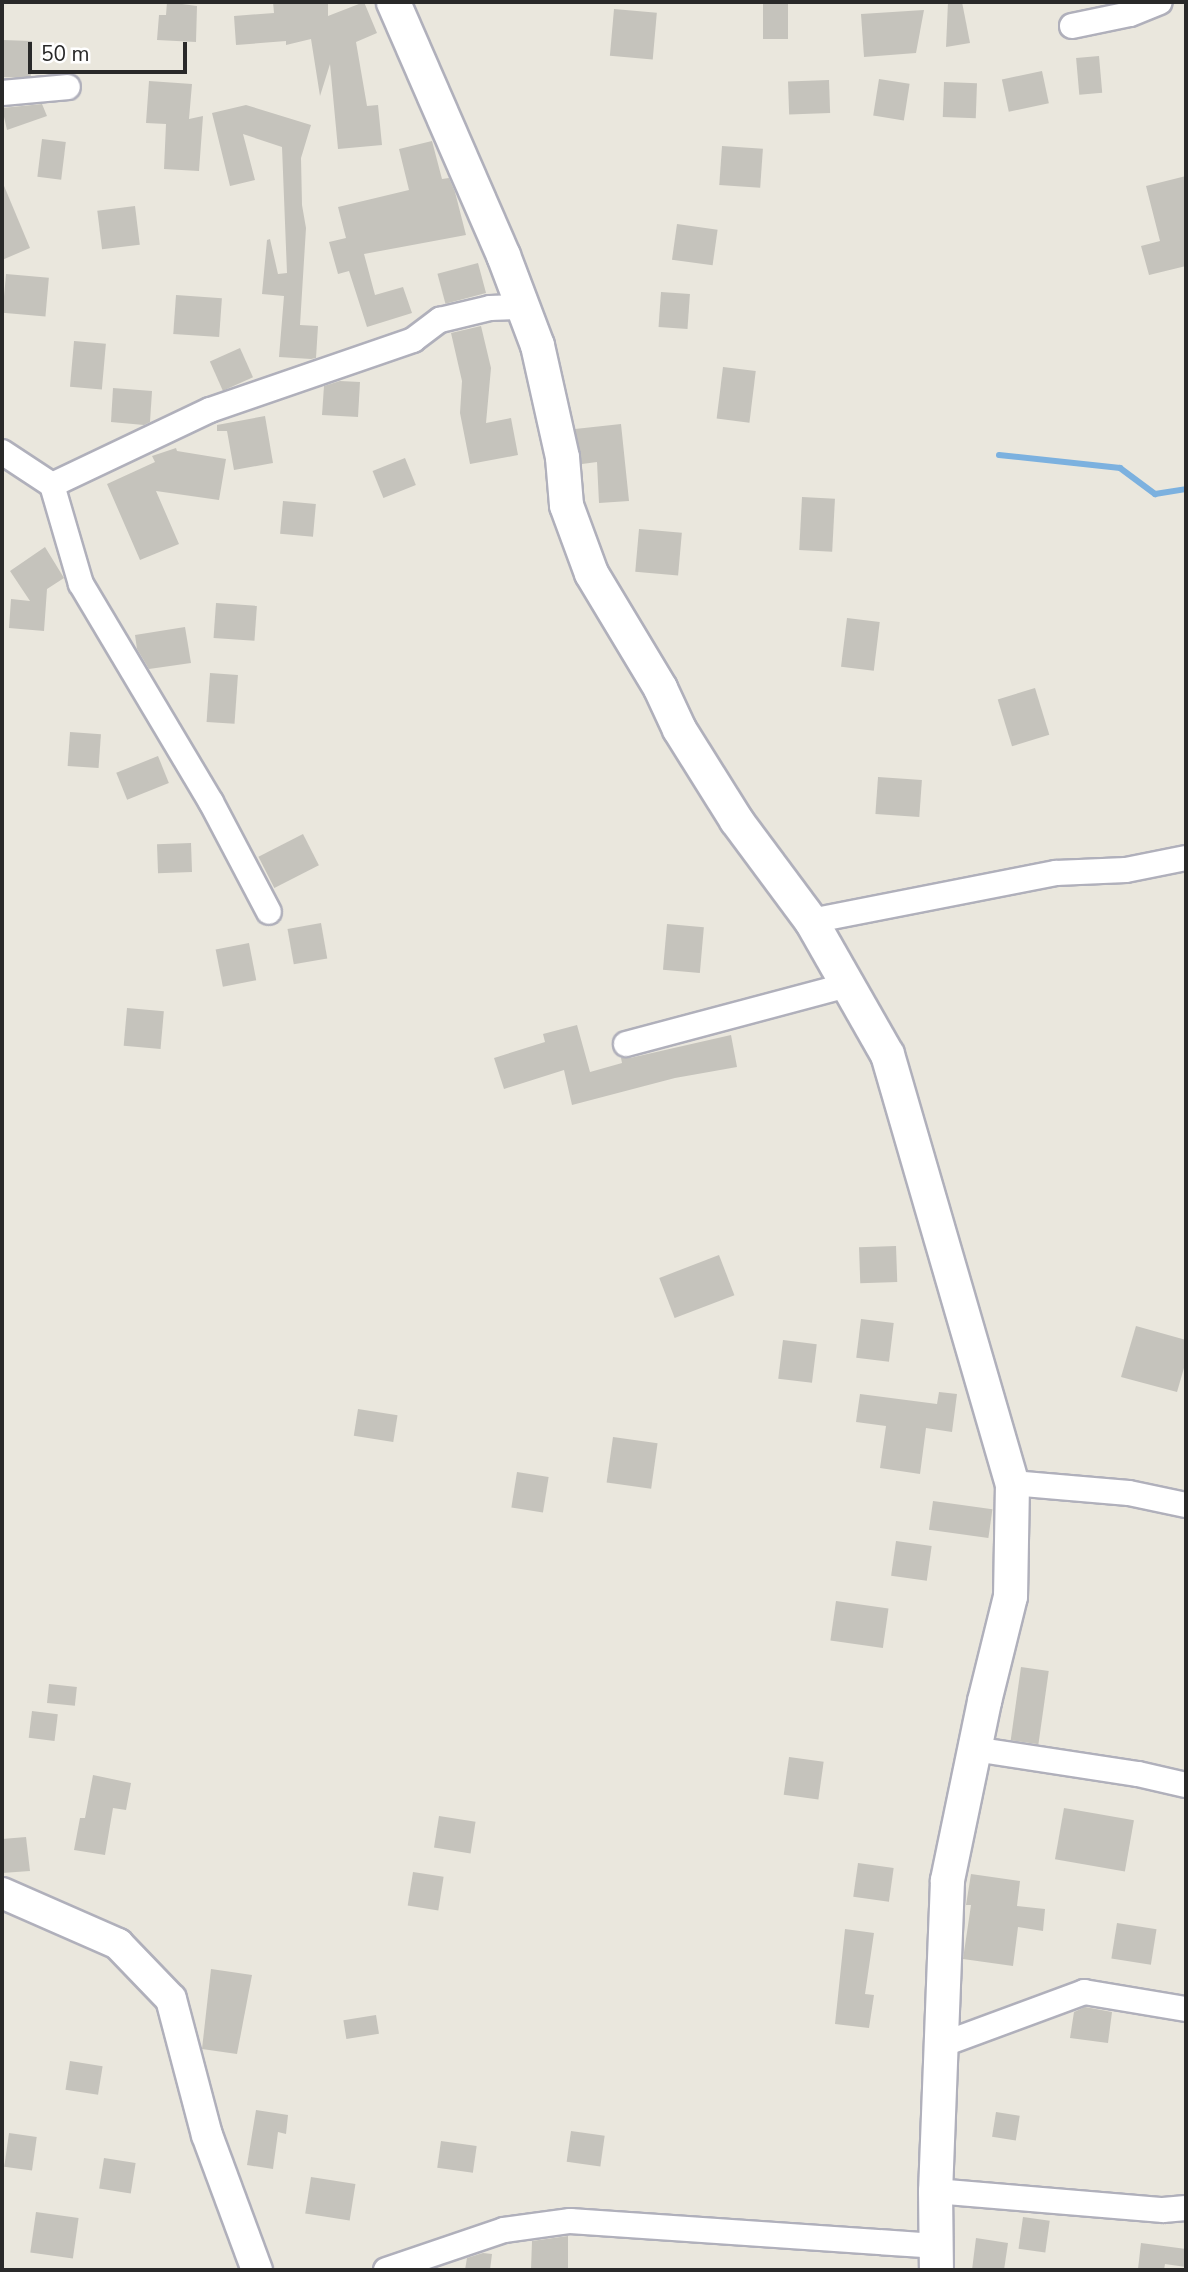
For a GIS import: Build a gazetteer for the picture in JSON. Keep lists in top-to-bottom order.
{
  "scale_bar": "50 m"
}
